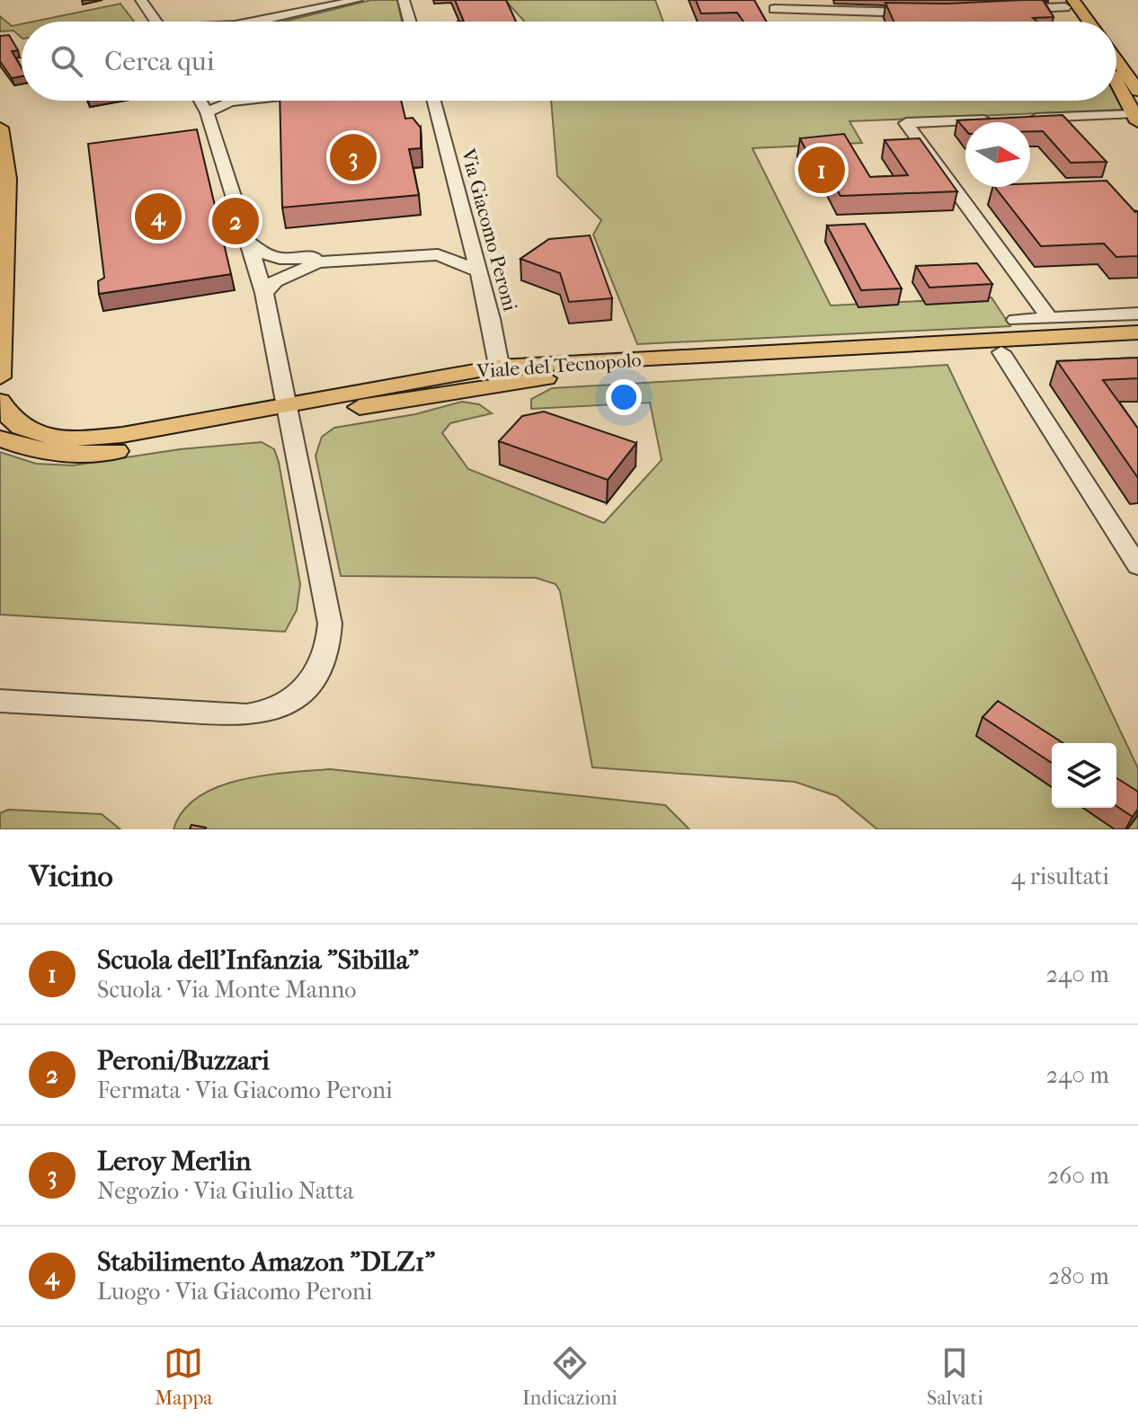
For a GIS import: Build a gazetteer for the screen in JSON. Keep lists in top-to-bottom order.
{
  "streets": {
    "main road": ["Viale del Tecnopolo"],
    "street": ["Via Giacomo Peroni"]
  },
  "crossings": [
    ["Via Giacomo Peroni", "Viale del Tecnopolo"]
  ],
  "north": "right",
  "page": {
    "search": "Cerca qui",
    "pins": [
      "3",
      "1",
      "4",
      "2"
    ],
    "heading": ["Vicino", "4 risultati"],
    "list": [
      {
        "mark": "1",
        "name": "Scuola dell'Infanzia \"Sibilla\"",
        "note": "Scuola · Via Monte Manno",
        "value": "240 m"
      },
      {
        "mark": "2",
        "name": "Peroni/Buzzari",
        "note": "Fermata · Via Giacomo Peroni",
        "value": "240 m"
      },
      {
        "mark": "3",
        "name": "Leroy Merlin",
        "note": "Negozio · Via Giulio Natta",
        "value": "260 m"
      },
      {
        "mark": "4",
        "name": "Stabilimento Amazon \"DLZ1\"",
        "note": "Luogo · Via Giacomo Peroni",
        "value": "280 m"
      }
    ],
    "nav": ["Mappa", "Indicazioni", "Salvati"]
  }
}
